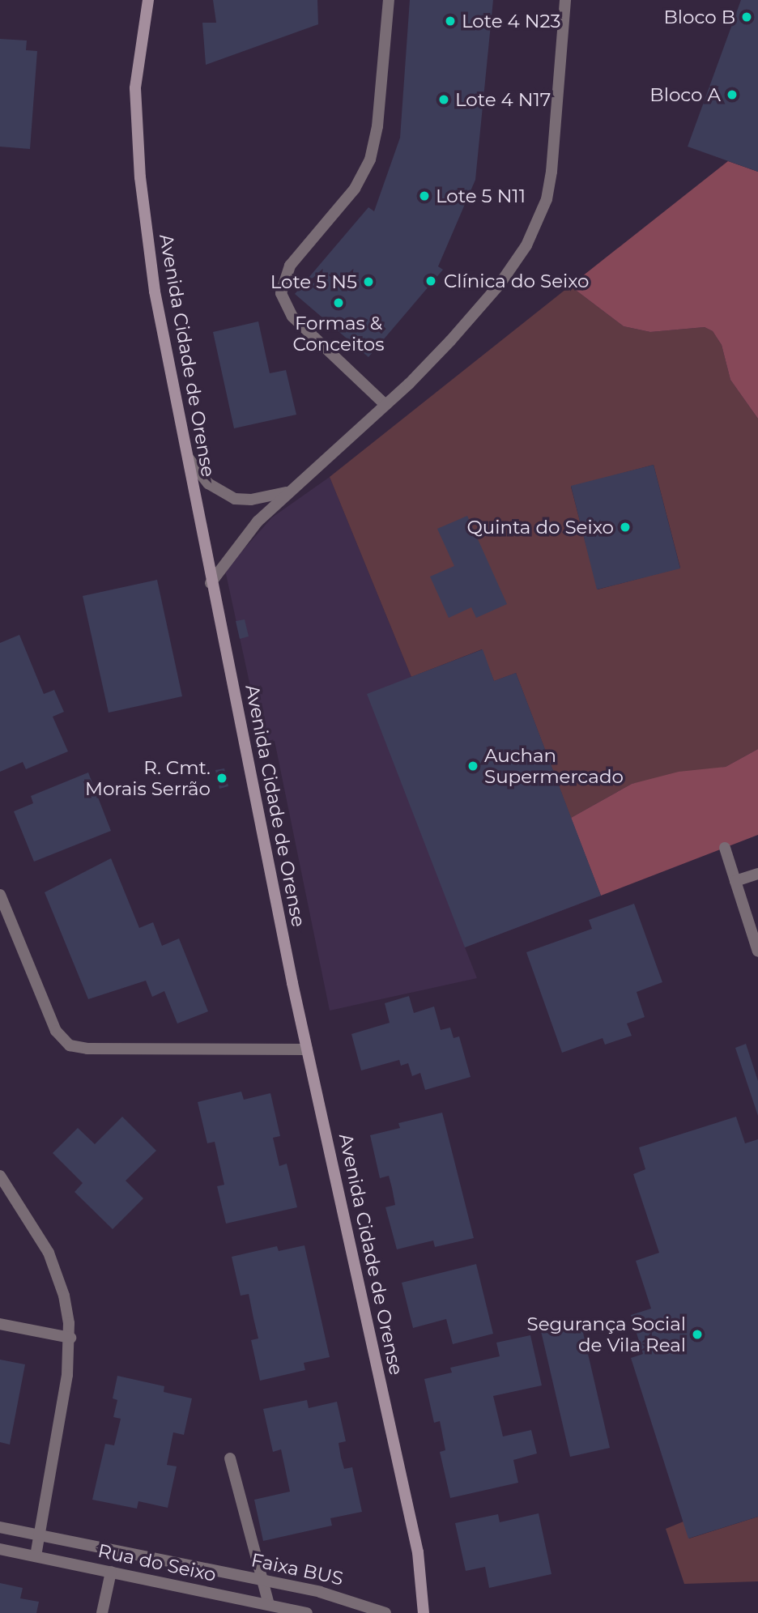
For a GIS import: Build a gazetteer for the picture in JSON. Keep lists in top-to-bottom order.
{
  "streets": {
    "main road": ["Avenida Cidade de Orense"],
    "street": ["Rua do Seixo", "Faixa BUS"]
  },
  "places": [
    "Bloco B",
    "Lote 4 N23",
    "Bloco A",
    "Lote 4 N17",
    "Lote 5 N11",
    "Clínica do Seixo",
    "Lote 5 N5",
    "Formas & Conceitos",
    "Quinta do Seixo",
    "Auchan Supermercado",
    "R. Cmt. Morais Serrão",
    "Segurança Social de Vila Real"
  ]
}
